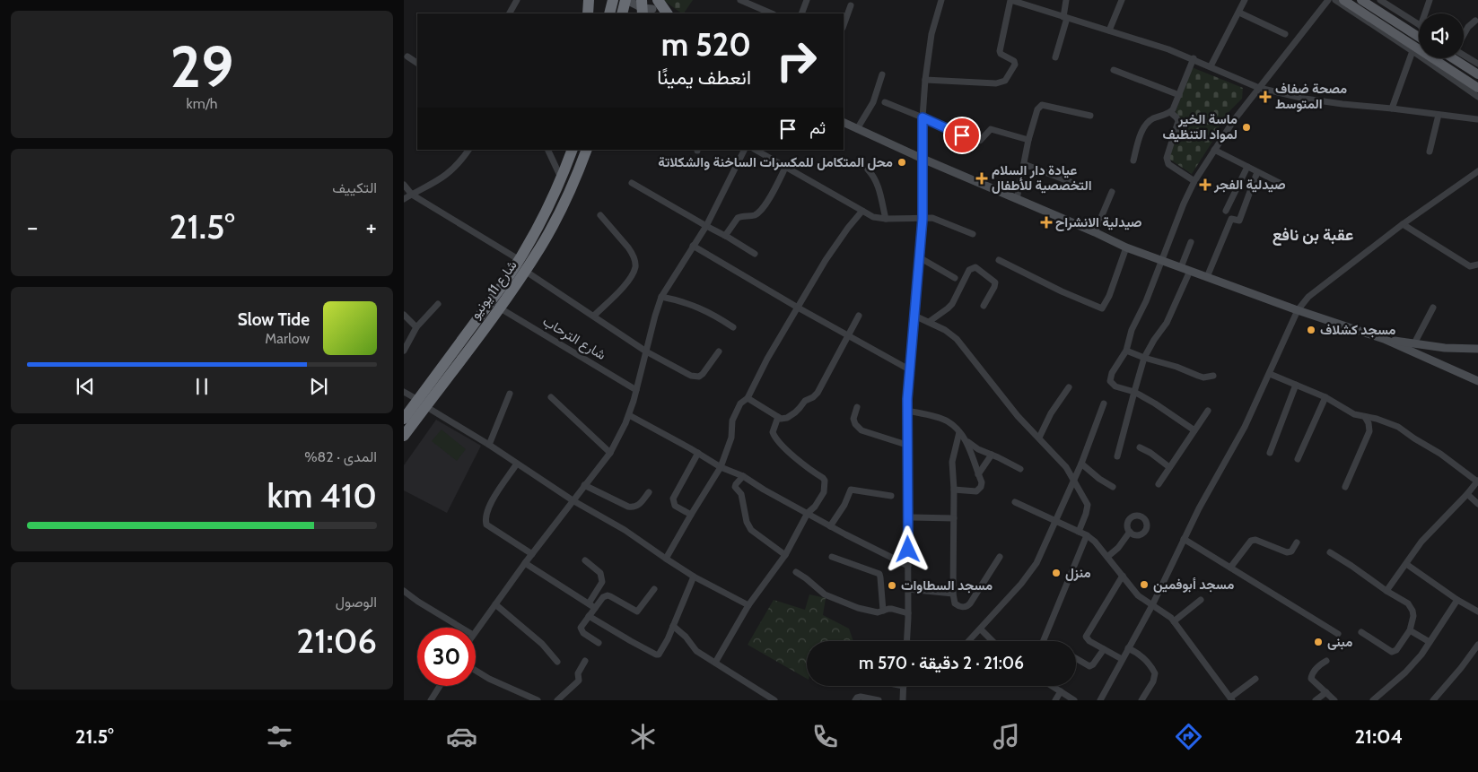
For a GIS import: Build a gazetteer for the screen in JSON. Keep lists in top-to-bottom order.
{
  "streets": {
    "highway": ["شارع 11 يونيو"],
    "street": ["شارع الترحاب"]
  },
  "crossings": [
    ["شارع 11 يونيو", "شارع الترحاب"]
  ],
  "districts": ["عقبة بن نافع"],
  "places": {
    "health": [
      "مصحة ضفاف المتوسط",
      "عيادة دار السلام التخصصية للأطفال",
      "صيدلية الفجر",
      "صيدلية الانشراح"
    ],
    "other": [
      "ماسة الخير لمواد التنظيف",
      "محل المتكامل للمكسرات الساخنة والشكلاتة",
      "مسجد كشلاف",
      "منزل",
      "مسجد أبوفمين",
      "مسجد السطاوات",
      "مبنى"
    ]
  },
  "page": {
    "tile": [
      ["29", "km/h"],
      "التكييف",
      ["المدى · 82%", "410 km"],
      ["الوصول", "21:06"]
    ],
    "turn": ["520 m", "انعطف يمينًا"],
    "then": "ثم",
    "heat": ["−", "21.5°", "+"],
    "song": ["Slow Tide", "Marlow"],
    "limit": "30",
    "trip": "21:06 · 2 دقيقة · 570 m",
    "tabs": ["21:04", "21.5°"]
  }
}
